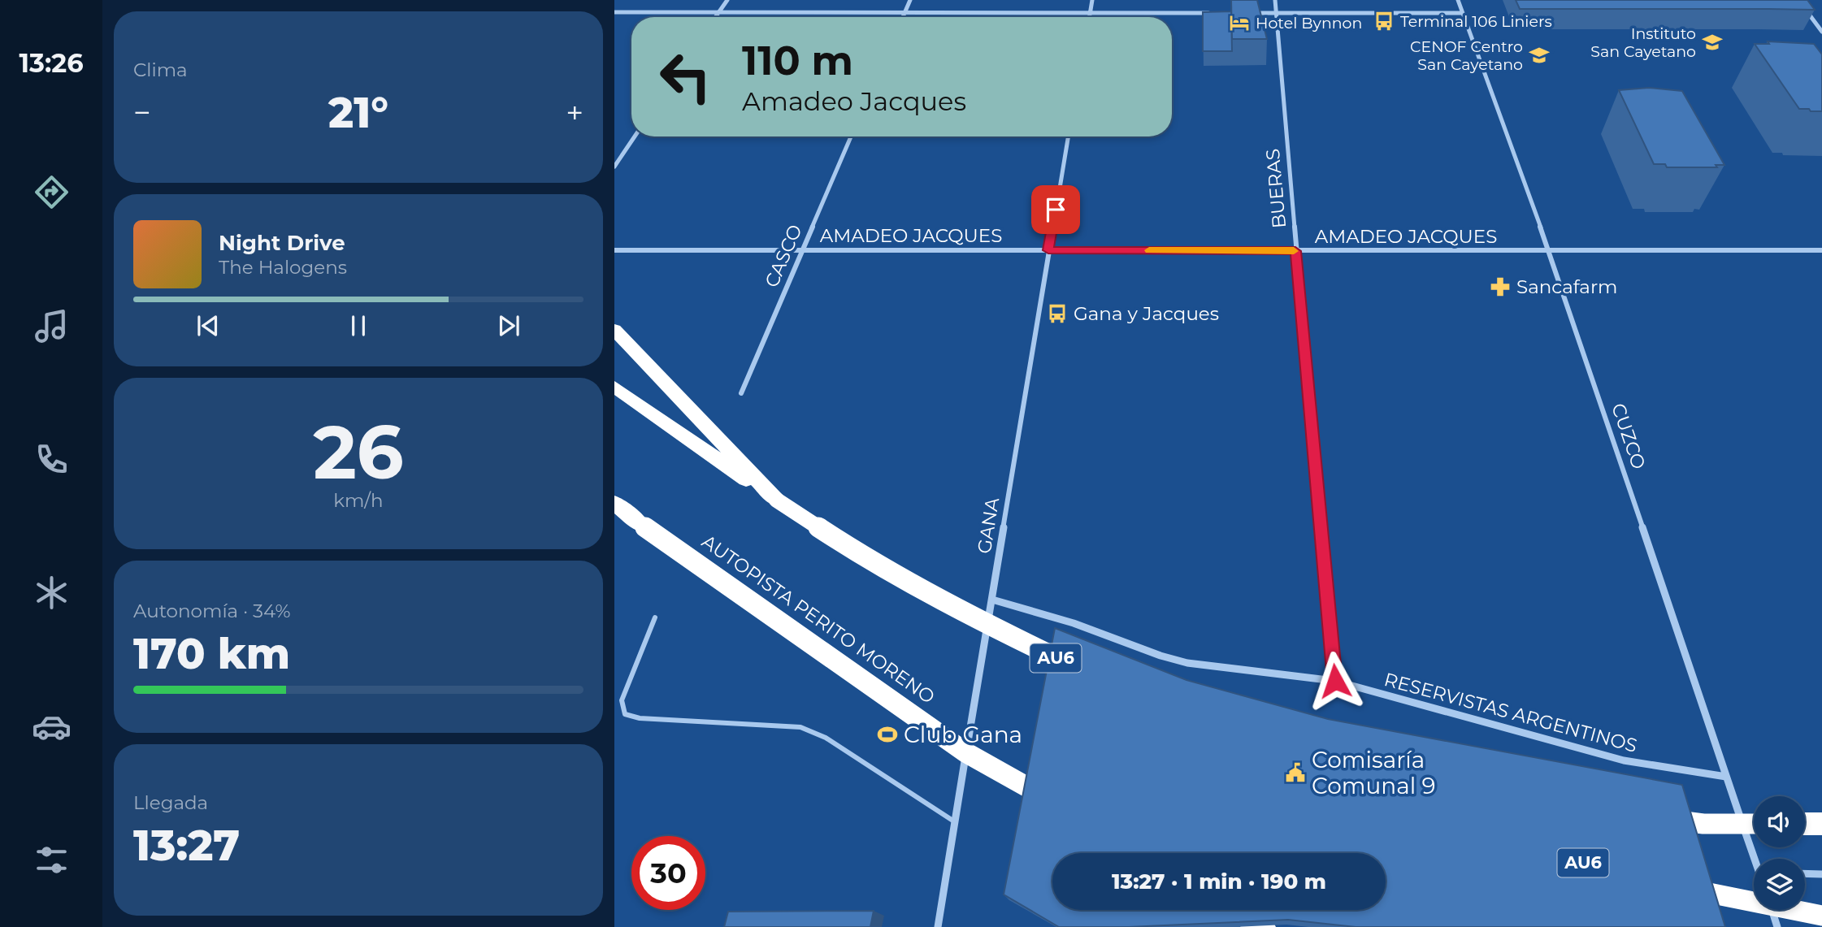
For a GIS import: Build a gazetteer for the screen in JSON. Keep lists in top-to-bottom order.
{
  "streets": {
    "highway": ["AUTOPISTA PERITO MORENO", "AU6"],
    "street": [
      "BUERAS",
      "AMADEO JACQUES",
      "CASCO",
      "CUZCO",
      "GANA",
      "RESERVISTAS ARGENTINOS"
    ]
  },
  "crossings": [
    ["BUERAS", "AMADEO JACQUES"],
    ["BUERAS", "RESERVISTAS ARGENTINOS"],
    ["AMADEO JACQUES", "CASCO"],
    ["AMADEO JACQUES", "CUZCO"],
    ["AMADEO JACQUES", "GANA"],
    ["CUZCO", "RESERVISTAS ARGENTINOS"],
    ["GANA", "RESERVISTAS ARGENTINOS"]
  ],
  "places": {
    "bus stop": ["Terminal 106 Liniers", "Gana y Jacques"],
    "hotel": ["Hotel Bynnon"],
    "school or university": ["Instituto San Cayetano", "CENOF Centro San Cayetano"],
    "pharmacy": ["Sancafarm"],
    "sports": ["Club Gana"],
    "public building": ["Comisaría Comunal 9"]
  },
  "page": {
    "tabs": "13:26",
    "tile": [
      "Clima",
      ["26", "km/h"],
      ["Autonomía · 34%", "170 km"],
      ["Llegada", "13:27"]
    ],
    "turn": ["110 m", "Amadeo Jacques"],
    "heat": ["−", "21°", "+"],
    "song": ["Night Drive", "The Halogens"],
    "limit": "30",
    "trip": "13:27 · 1 min · 190 m"
  }
}
